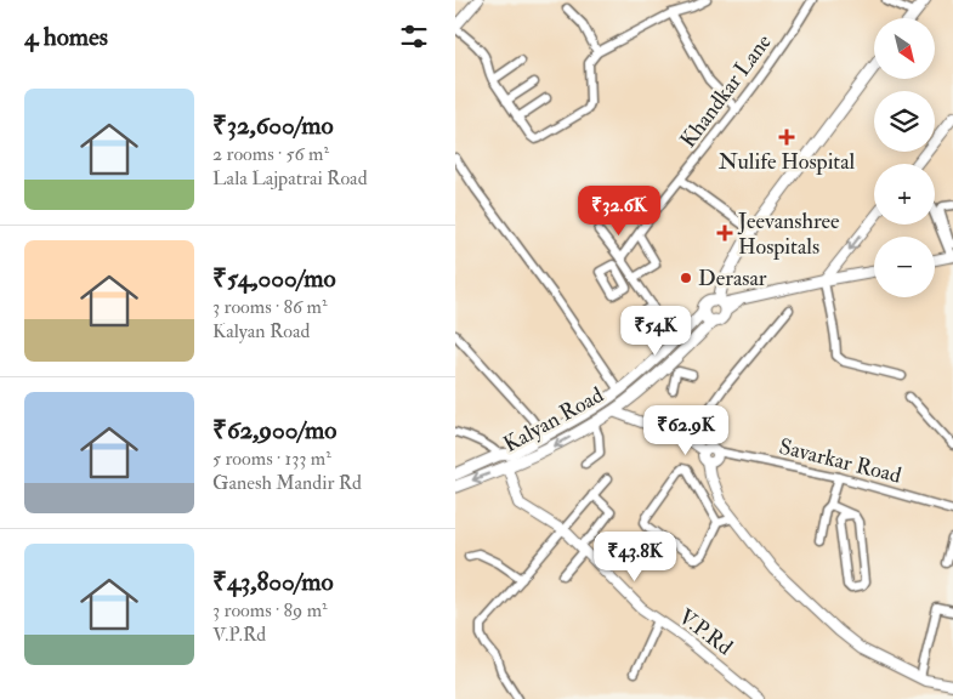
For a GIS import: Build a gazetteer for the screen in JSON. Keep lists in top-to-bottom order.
{
  "streets": {
    "main road": ["Kalyan Road"],
    "street": ["Khandkar Lane", "Savarkar Road", "V.P.Rd"]
  },
  "crossings": [
    ["Kalyan Road", "V.P.Rd"]
  ],
  "places": {
    "health": ["Nulife Hospital", "Jeevanshree Hospitals"],
    "other": ["Derasar"]
  },
  "north": "bottom right",
  "page": {
    "heading": "4 homes",
    "map_buttons": ["+", "−"],
    "list": [
      {
        "name": "₹32,600/mo",
        "note": "2 rooms · 56 m² · Lala Lajpatrai Road"
      },
      {
        "name": "₹54,000/mo",
        "note": "3 rooms · 86 m² · Kalyan Road"
      },
      {
        "name": "₹62,900/mo",
        "note": "5 rooms · 133 m² · Ganesh Mandir Rd"
      },
      {
        "name": "₹43,800/mo",
        "note": "3 rooms · 89 m² · V.P.Rd"
      }
    ],
    "price": [
      "₹32.6K",
      "₹54K",
      "₹62.9K",
      "₹43.8K"
    ]
  }
}
